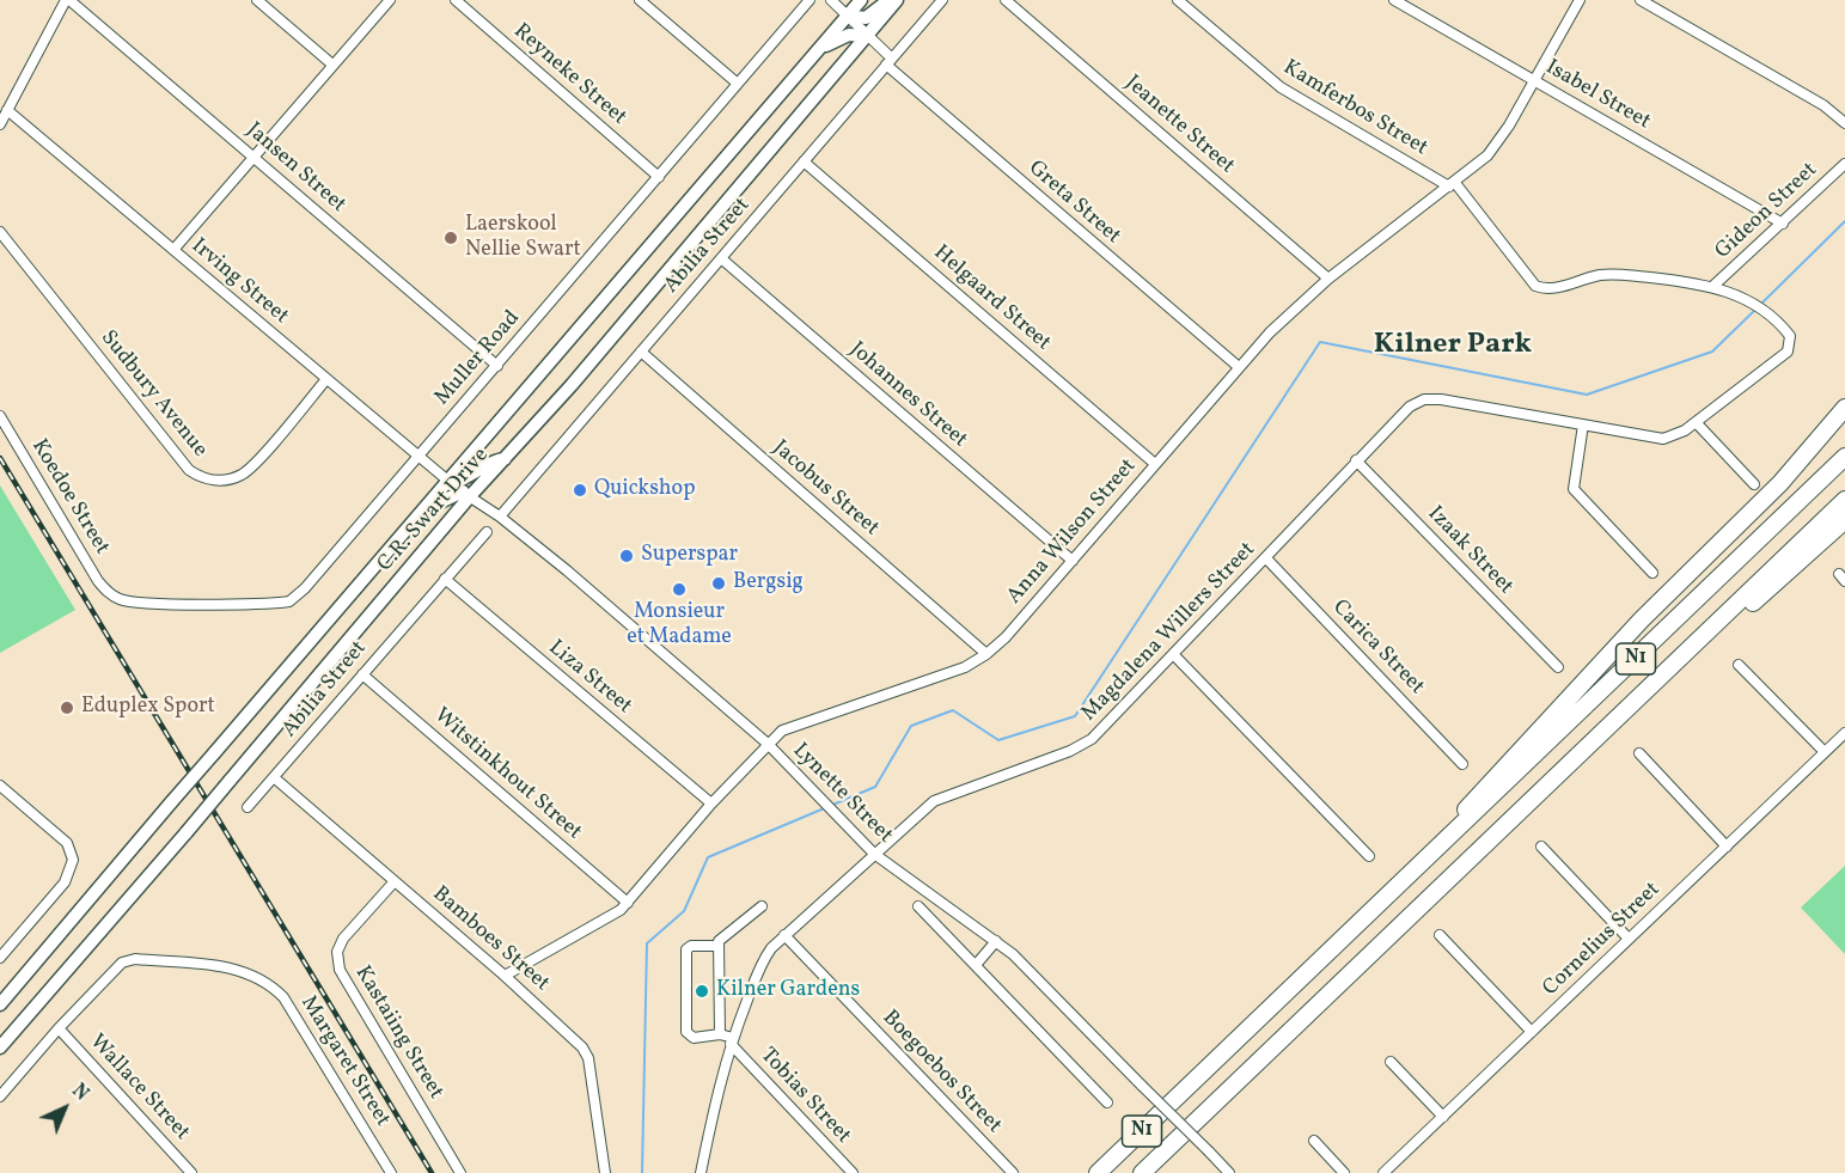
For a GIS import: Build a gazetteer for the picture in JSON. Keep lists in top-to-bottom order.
{
  "streets": {
    "highway": ["N1"],
    "main road": ["C.R. Swart Drive"],
    "street": [
      "Reyneke Street",
      "Isabel Street",
      "Kamferbos Street",
      "Jeanette Street",
      "Jansen Street",
      "Greta Street",
      "Gideon Street",
      "Abilia Street",
      "Irving Street",
      "Helgaard Street",
      "Muller Road",
      "Sudbury Avenue",
      "Johannes Street",
      "Jacobus Street",
      "Koedoe Street",
      "Anna Wilson Street",
      "Izaak Street",
      "Magdalena Willers Street",
      "Carica Street",
      "Liza Street",
      "Witstinkhout Street",
      "Lynette Street",
      "Bamboes Street",
      "Cornelius Street",
      "Kastaiing Street",
      "Margaret Street",
      "Boegoebos Street",
      "Wallace Street",
      "Tobias Street"
    ]
  },
  "crossings": [
    ["Reyneke Street", "Muller Road"],
    ["Isabel Street", "Gideon Street"],
    ["Isabel Street", "Anna Wilson Street"],
    ["Kamferbos Street", "Gideon Street"],
    ["Kamferbos Street", "Anna Wilson Street"],
    ["Kamferbos Street", "Magdalena Willers Street"],
    ["Jeanette Street", "Anna Wilson Street"],
    ["Jansen Street", "Muller Road"],
    ["Greta Street", "Abilia Street"],
    ["Greta Street", "C.R. Swart Drive"],
    ["Greta Street", "Anna Wilson Street"],
    ["Abilia Street", "Helgaard Street"],
    ["Abilia Street", "Johannes Street"],
    ["Abilia Street", "Jacobus Street"],
    ["Abilia Street", "Liza Street"],
    ["Abilia Street", "Witstinkhout Street"],
    ["Abilia Street", "Lynette Street"],
    ["Abilia Street", "Bamboes Street"],
    ["Irving Street", "Muller Road"],
    ["Irving Street", "Sudbury Avenue"],
    ["Irving Street", "C.R. Swart Drive"],
    ["Irving Street", "Lynette Street"],
    ["Helgaard Street", "Anna Wilson Street"],
    ["Muller Road", "Koedoe Street"],
    ["Johannes Street", "Anna Wilson Street"],
    ["Jacobus Street", "Anna Wilson Street"],
    ["C.R. Swart Drive", "Lynette Street"],
    ["Anna Wilson Street", "Liza Street"],
    ["Anna Wilson Street", "Witstinkhout Street"],
    ["Anna Wilson Street", "Lynette Street"],
    ["Anna Wilson Street", "Bamboes Street"],
    ["Izaak Street", "Magdalena Willers Street"],
    ["Magdalena Willers Street", "Carica Street"],
    ["Magdalena Willers Street", "Lynette Street"],
    ["Magdalena Willers Street", "Boegoebos Street"],
    ["Magdalena Willers Street", "Tobias Street"],
    ["Bamboes Street", "Kastaiing Street"],
    ["Margaret Street", "Wallace Street"]
  ],
  "districts": ["Kilner Park"],
  "places": [
    "Laerskool Nellie Swart",
    "Quickshop",
    "Superspar",
    "Bergsig",
    "Monsieur et Madame",
    "Eduplex Sport",
    "Kilner Gardens"
  ],
  "north": "top right"
}
